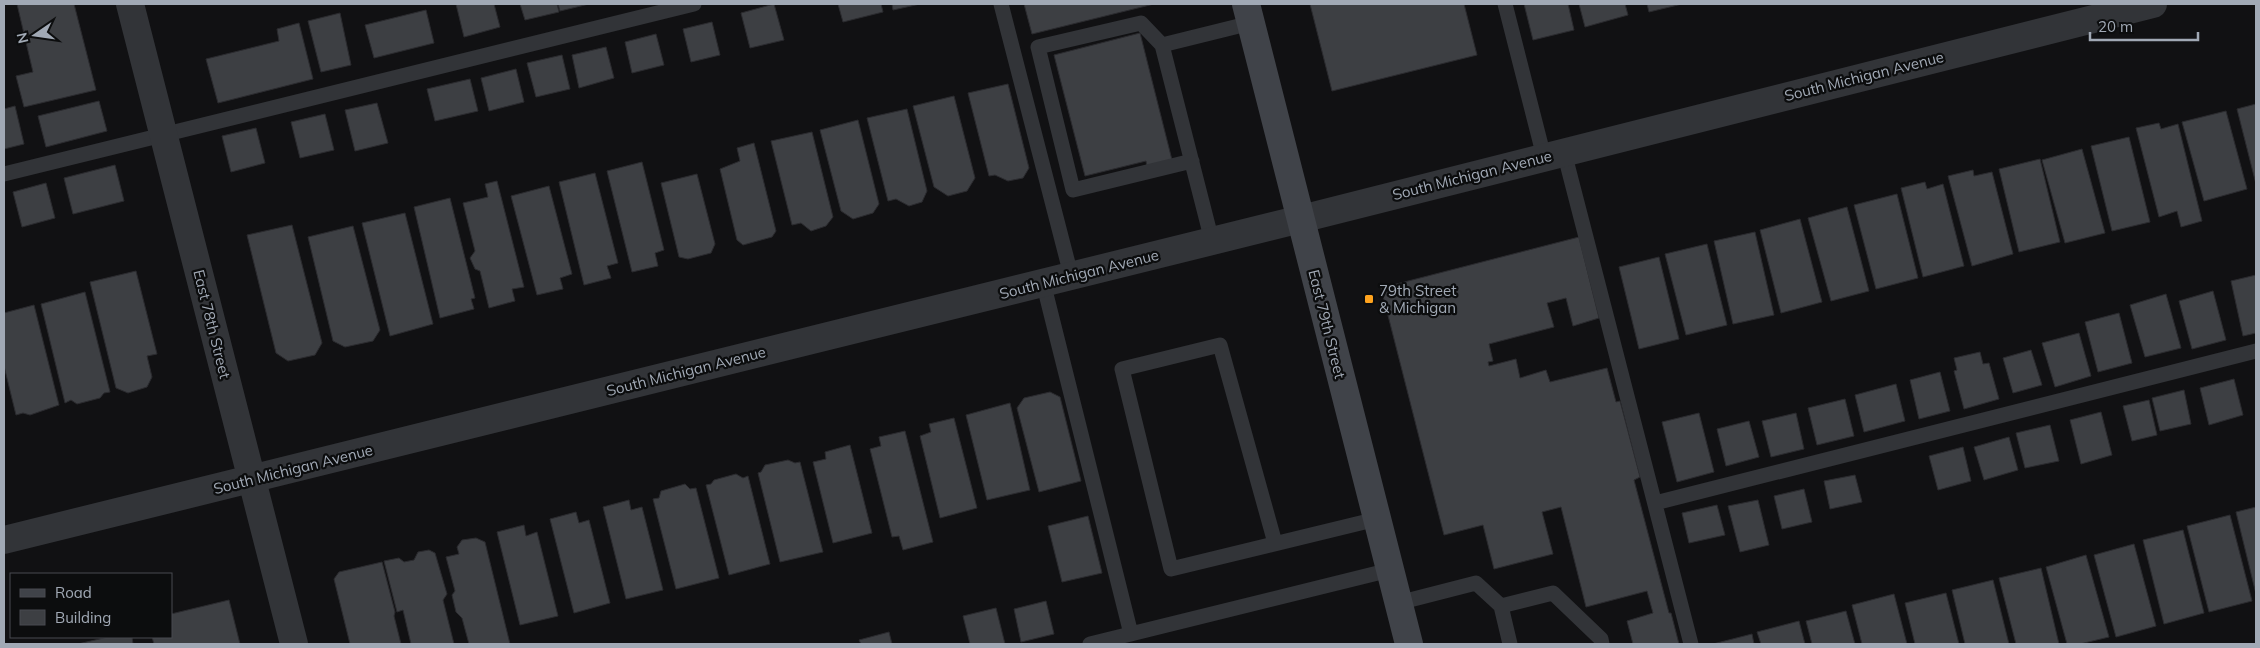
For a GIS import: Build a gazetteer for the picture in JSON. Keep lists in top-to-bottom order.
{
  "streets": {
    "main road": ["East 79th Street"],
    "street": ["South Michigan Avenue", "East 78th Street"]
  },
  "crossings": [
    ["South Michigan Avenue", "East 78th Street"],
    ["South Michigan Avenue", "East 79th Street"]
  ],
  "places": {
    "transit": ["79th Street & Michigan"]
  },
  "legend": ["Road", "Building"],
  "scale_bar": "20 m",
  "north": "left"
}
